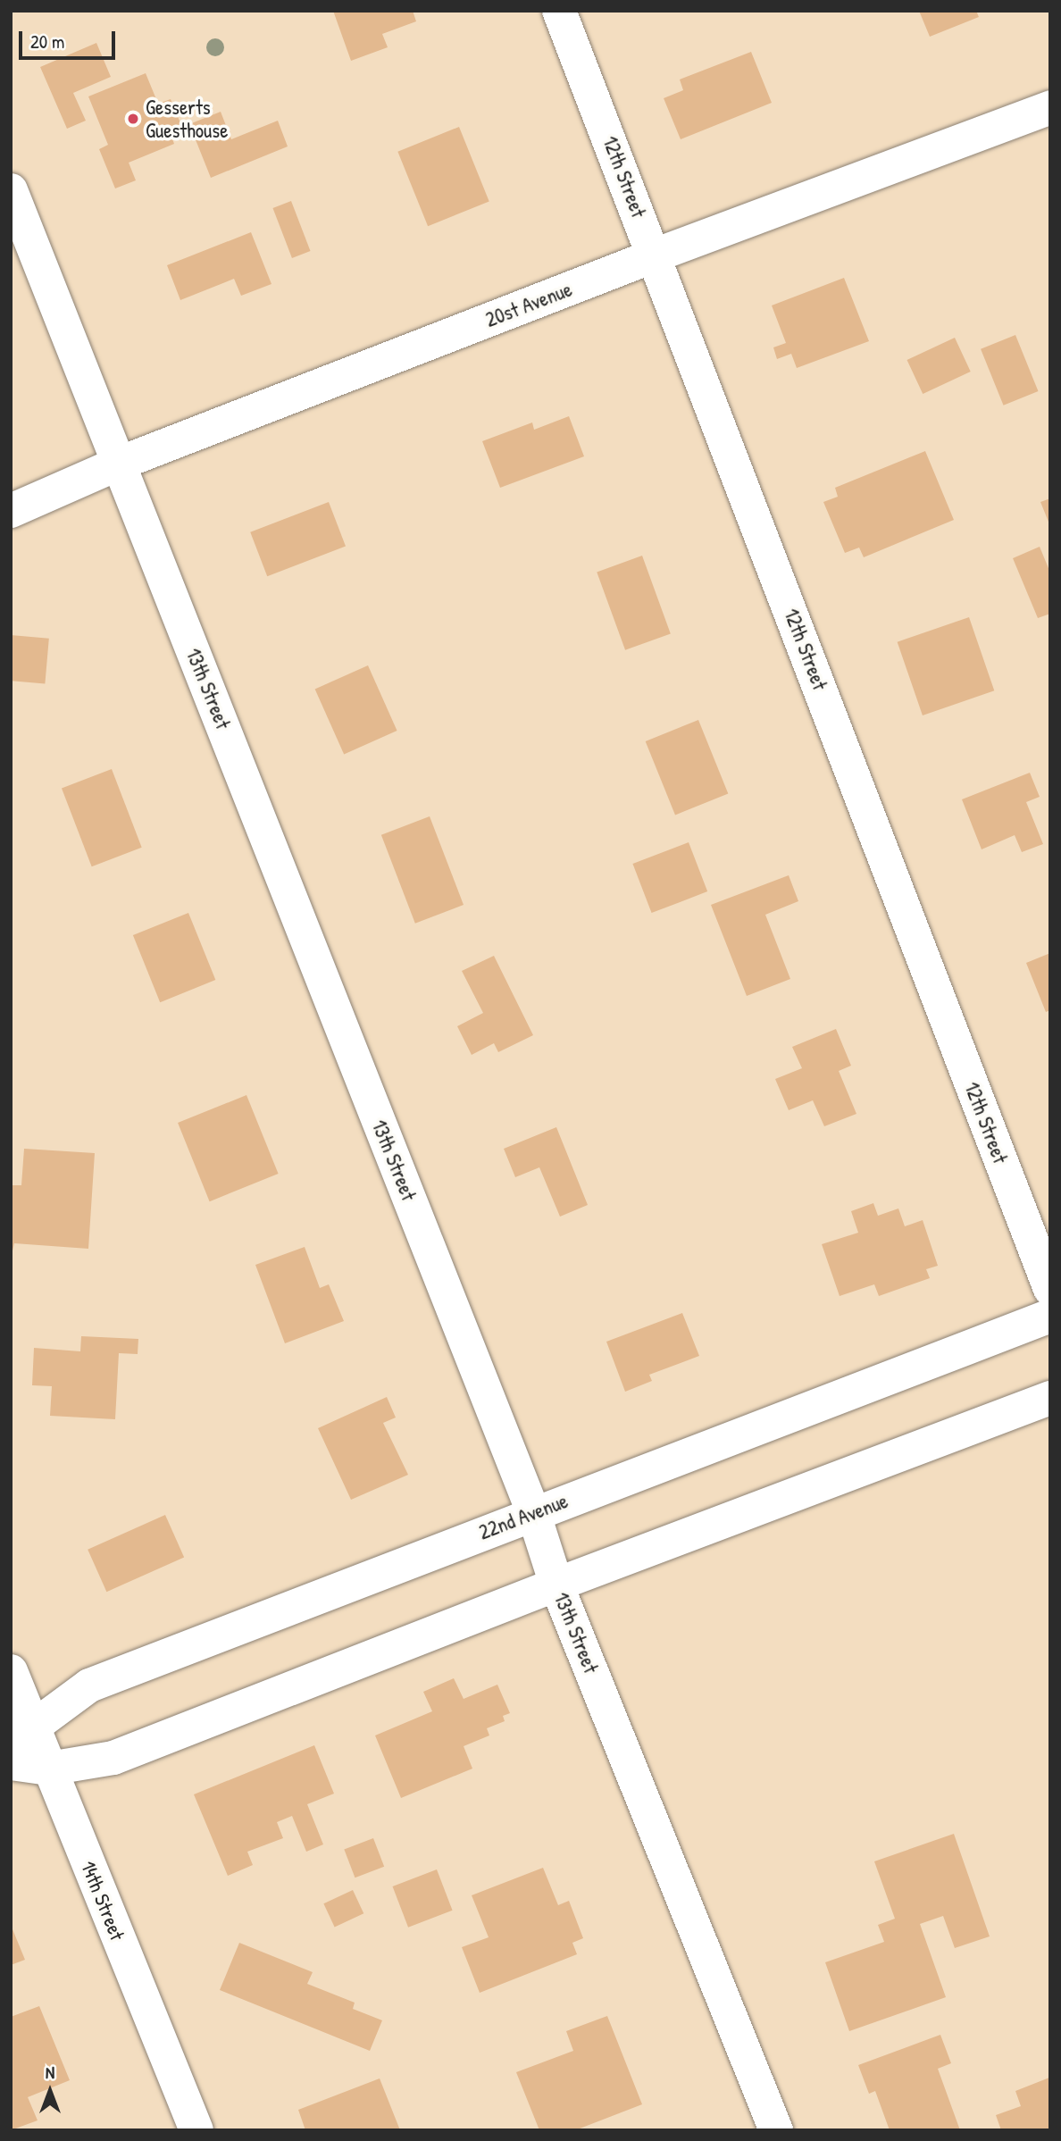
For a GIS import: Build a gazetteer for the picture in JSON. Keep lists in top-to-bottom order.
{
  "streets": {
    "street": [
      "12th Street",
      "20st Avenue",
      "13th Street",
      "22nd Avenue",
      "14th Street"
    ]
  },
  "crossings": [
    ["12th Street", "20st Avenue"],
    ["20st Avenue", "13th Street"],
    ["13th Street", "22nd Avenue"],
    ["22nd Avenue", "14th Street"]
  ],
  "places": ["Gesserts Guesthouse"],
  "scale_bar": "20 m",
  "north": "top"
}
